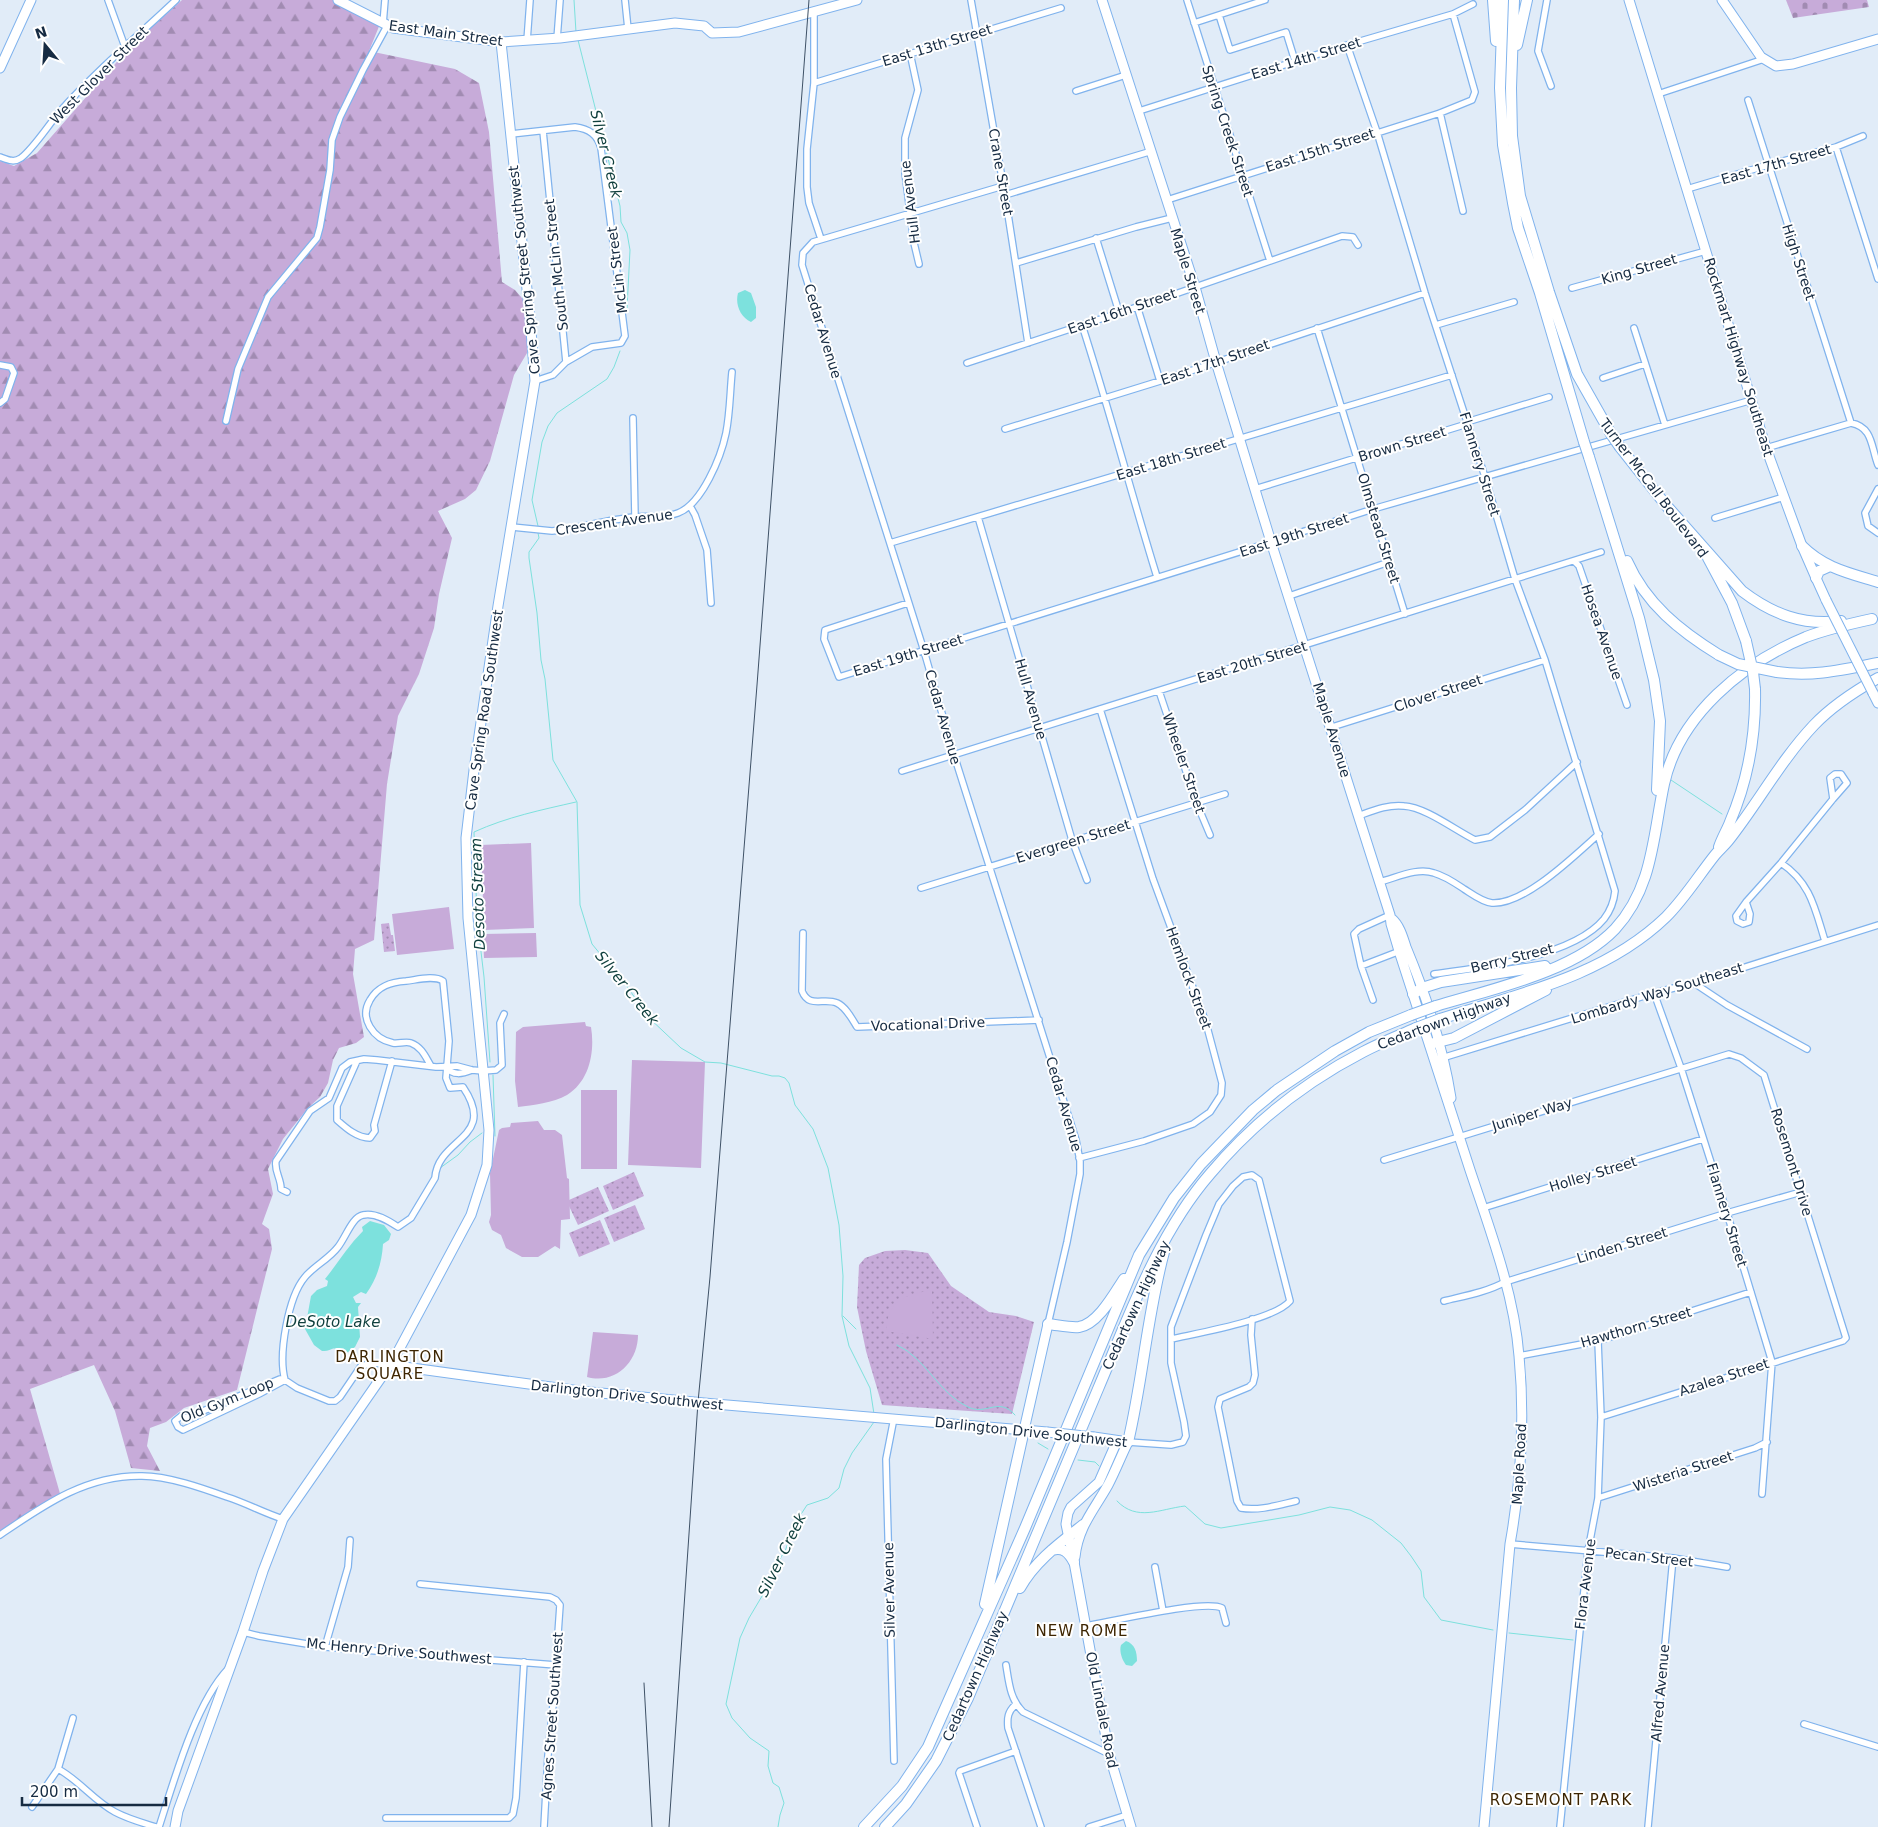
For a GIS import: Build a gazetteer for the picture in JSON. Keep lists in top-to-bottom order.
{
  "streets": {
    "highway": ["Turner McCall Boulevard", "Cedartown Highway"],
    "street": [
      "East Main Street",
      "East 13th Street",
      "East 14th Street",
      "West Glover Street",
      "Spring Creek Street",
      "East 15th Street",
      "East 17th Street",
      "Crane Street",
      "Hull Avenue",
      "High Street",
      "South McLin Street",
      "King Street",
      "Cave Spring Street Southwest",
      "McLin Street",
      "Maple Street",
      "East 16th Street",
      "Cedar Avenue",
      "Rockmart Highway Southeast",
      "Brown Street",
      "East 18th Street",
      "Flannery Street",
      "Crescent Avenue",
      "Olmstead Street",
      "East 19th Street",
      "Hosea Avenue",
      "East 20th Street",
      "Clover Street",
      "Cave Spring Road Southwest",
      "Maple Avenue",
      "Wheeler Street",
      "Evergreen Street",
      "Berry Street",
      "Hemlock Street",
      "Lombardy Way Southeast",
      "Vocational Drive",
      "Juniper Way",
      "Rosemont Drive",
      "Holley Street",
      "Linden Street",
      "Hawthorn Street",
      "Azalea Street",
      "Darlington Drive Southwest",
      "Old Gym Loop",
      "Maple Road",
      "Wisteria Street",
      "Pecan Street",
      "Flora Avenue",
      "Silver Avenue",
      "Mc Henry Drive Southwest",
      "Alfred Avenue",
      "Old Lindale Road",
      "Agnes Street Southwest"
    ]
  },
  "crossings": [
    ["East Main Street", "Cave Spring Street Southwest"],
    ["East 13th Street", "Crane Street"],
    ["East 13th Street", "Hull Avenue"],
    ["East 14th Street", "Spring Creek Street"],
    ["East 14th Street", "East 15th Street"],
    ["East 14th Street", "Maple Street"],
    ["East 14th Street", "Flannery Street"],
    ["Spring Creek Street", "East 15th Street"],
    ["Spring Creek Street", "East 16th Street"],
    ["East 15th Street", "Maple Street"],
    ["East 15th Street", "Flannery Street"],
    ["East 17th Street", "High Street"],
    ["East 17th Street", "Maple Street"],
    ["East 17th Street", "Rockmart Highway Southeast"],
    ["East 17th Street", "Flannery Street"],
    ["East 17th Street", "Olmstead Street"],
    ["Crane Street", "East 16th Street"],
    ["Hull Avenue", "East 18th Street"],
    ["Hull Avenue", "East 19th Street"],
    ["Hull Avenue", "East 20th Street"],
    ["Hull Avenue", "Evergreen Street"],
    ["South McLin Street", "McLin Street"],
    ["King Street", "Rockmart Highway Southeast"],
    ["Cave Spring Street Southwest", "McLin Street"],
    ["Cave Spring Street Southwest", "Crescent Avenue"],
    ["Cave Spring Street Southwest", "Cave Spring Road Southwest"],
    ["Maple Street", "East 16th Street"],
    ["Maple Street", "Brown Street"],
    ["Maple Street", "East 18th Street"],
    ["Maple Street", "East 19th Street"],
    ["Maple Street", "Maple Avenue"],
    ["Cedar Avenue", "East 18th Street"],
    ["Cedar Avenue", "East 19th Street"],
    ["Cedar Avenue", "East 20th Street"],
    ["Cedar Avenue", "Evergreen Street"],
    ["Cedar Avenue", "Hemlock Street"],
    ["Cedar Avenue", "Vocational Drive"],
    ["Cedar Avenue", "Darlington Drive Southwest"],
    ["Rockmart Highway Southeast", "East 19th Street"],
    ["Brown Street", "Flannery Street"],
    ["Brown Street", "Olmstead Street"],
    ["East 18th Street", "Flannery Street"],
    ["East 18th Street", "Olmstead Street"],
    ["Flannery Street", "East 19th Street"],
    ["Flannery Street", "East 20th Street"],
    ["Flannery Street", "Clover Street"],
    ["Flannery Street", "Berry Street"],
    ["Flannery Street", "Lombardy Way Southeast"],
    ["Flannery Street", "Juniper Way"],
    ["Flannery Street", "Rosemont Drive"],
    ["Flannery Street", "Holley Street"],
    ["Flannery Street", "Linden Street"],
    ["Flannery Street", "Hawthorn Street"],
    ["Flannery Street", "Azalea Street"],
    ["Flannery Street", "Wisteria Street"],
    ["Turner McCall Boulevard", "Cedartown Highway"],
    ["Crescent Avenue", "Cave Spring Road Southwest"],
    ["Olmstead Street", "East 19th Street"],
    ["Olmstead Street", "East 20th Street"],
    ["East 19th Street", "Maple Avenue"],
    ["Hosea Avenue", "East 20th Street"],
    ["East 20th Street", "Maple Avenue"],
    ["East 20th Street", "Wheeler Street"],
    ["East 20th Street", "Hemlock Street"],
    ["Clover Street", "Maple Avenue"],
    ["Cave Spring Road Southwest", "Darlington Drive Southwest"],
    ["Cave Spring Road Southwest", "Mc Henry Drive Southwest"],
    ["Maple Avenue", "Cedartown Highway"],
    ["Maple Avenue", "Maple Road"],
    ["Wheeler Street", "Evergreen Street"],
    ["Evergreen Street", "Hemlock Street"],
    ["Lombardy Way Southeast", "Maple Road"],
    ["Cedartown Highway", "Maple Road"],
    ["Juniper Way", "Rosemont Drive"],
    ["Juniper Way", "Maple Road"],
    ["Rosemont Drive", "Linden Street"],
    ["Rosemont Drive", "Azalea Street"],
    ["Holley Street", "Maple Road"],
    ["Linden Street", "Maple Road"],
    ["Hawthorn Street", "Maple Road"],
    ["Hawthorn Street", "Flora Avenue"],
    ["Azalea Street", "Flora Avenue"],
    ["Darlington Drive Southwest", "Old Gym Loop"],
    ["Darlington Drive Southwest", "Silver Avenue"],
    ["Darlington Drive Southwest", "Old Lindale Road"],
    ["Maple Road", "Pecan Street"],
    ["Wisteria Street", "Flora Avenue"],
    ["Pecan Street", "Flora Avenue"],
    ["Pecan Street", "Alfred Avenue"],
    ["Mc Henry Drive Southwest", "Agnes Street Southwest"]
  ],
  "districts": ["DARLINGTON SQUARE", "NEW ROME", "ROSEMONT PARK"],
  "water": ["Silver Creek", "Desoto Stream", "DeSoto Lake"],
  "scale_bar": "200 m",
  "north": "top"
}
